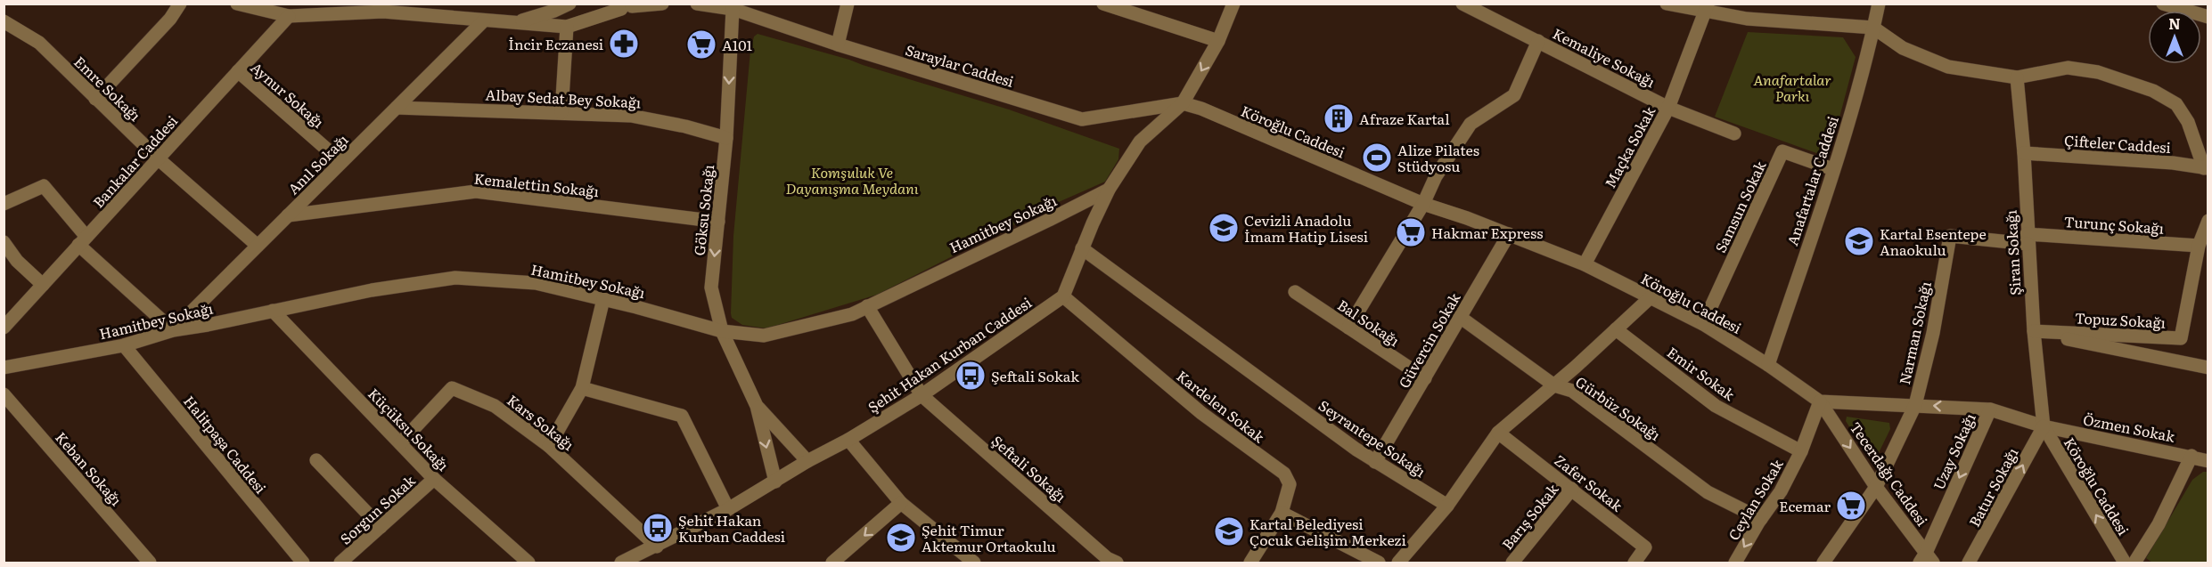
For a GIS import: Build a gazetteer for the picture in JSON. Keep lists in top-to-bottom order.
{
  "streets": {
    "street": [
      "Kemaliye Sokağı",
      "Saraylar Caddesi",
      "Emre Sokağı",
      "Aynur Sokağı",
      "Albay Sedat Bey Sokağı",
      "Köroğlu Caddesi",
      "Çifteler Caddesi",
      "Maçka Sokak",
      "Bankalar Caddesi",
      "Anıl Sokağı",
      "Anafartalar Caddesi",
      "Kemalettin Sokağı",
      "Samsun Sokak",
      "Göksu Sokağı",
      "Hamitbey Sokağı",
      "Turunç Sokağı",
      "Şiran Sokağı",
      "Topuz Sokağı",
      "Bal Sokağı",
      "Narman Sokağı",
      "Güvercin Sokak",
      "Şehit Hakan Kurban Caddesi",
      "Emir Sokak",
      "Kardelen Sokak",
      "Gürbüz Sokağı",
      "Kars Sokağı",
      "Özmen Sokak",
      "Küçüksu Sokağı",
      "Seyrantepe Sokağı",
      "Halitpaşa Caddesi",
      "Uzay Sokağı",
      "Keban Sokağı",
      "Şeftali Sokağı",
      "Tecerdağı Caddesi",
      "Zafer Sokak",
      "Batur Sokağı",
      "Ceylan Sokak",
      "Sorgun Sokak",
      "Barış Sokak"
    ]
  },
  "crossings": [
    ["Kemaliye Sokağı", "Maçka Sokak"],
    ["Saraylar Caddesi", "Köroğlu Caddesi"],
    ["Saraylar Caddesi", "Göksu Sokağı"],
    ["Emre Sokağı", "Bankalar Caddesi"],
    ["Emre Sokağı", "Anıl Sokağı"],
    ["Aynur Sokağı", "Bankalar Caddesi"],
    ["Aynur Sokağı", "Anıl Sokağı"],
    ["Albay Sedat Bey Sokağı", "Anıl Sokağı"],
    ["Albay Sedat Bey Sokağı", "Göksu Sokağı"],
    ["Köroğlu Caddesi", "Maçka Sokak"],
    ["Köroğlu Caddesi", "Anafartalar Caddesi"],
    ["Köroğlu Caddesi", "Samsun Sokak"],
    ["Köroğlu Caddesi", "Şiran Sokağı"],
    ["Köroğlu Caddesi", "Güvercin Sokak"],
    ["Köroğlu Caddesi", "Özmen Sokak"],
    ["Köroğlu Caddesi", "Tecerdağı Caddesi"],
    ["Köroğlu Caddesi", "Batur Sokağı"],
    ["Köroğlu Caddesi", "Ceylan Sokak"],
    ["Çifteler Caddesi", "Şiran Sokağı"],
    ["Anıl Sokağı", "Kemalettin Sokağı"],
    ["Anıl Sokağı", "Hamitbey Sokağı"],
    ["Anafartalar Caddesi", "Samsun Sokak"],
    ["Kemalettin Sokağı", "Göksu Sokağı"],
    ["Göksu Sokağı", "Hamitbey Sokağı"],
    ["Göksu Sokağı", "Şehit Hakan Kurban Caddesi"],
    ["Hamitbey Sokağı", "Küçüksu Sokağı"],
    ["Hamitbey Sokağı", "Halitpaşa Caddesi"],
    ["Hamitbey Sokağı", "Şeftali Sokağı"],
    ["Turunç Sokağı", "Şiran Sokağı"],
    ["Turunç Sokağı", "Topuz Sokağı"],
    ["Turunç Sokağı", "Narman Sokağı"],
    ["Şiran Sokağı", "Topuz Sokağı"],
    ["Şiran Sokağı", "Narman Sokağı"],
    ["Şiran Sokağı", "Özmen Sokak"],
    ["Şiran Sokağı", "Batur Sokağı"],
    ["Bal Sokağı", "Güvercin Sokak"],
    ["Narman Sokağı", "Tecerdağı Caddesi"],
    ["Güvercin Sokak", "Gürbüz Sokağı"],
    ["Güvercin Sokak", "Seyrantepe Sokağı"],
    ["Şehit Hakan Kurban Caddesi", "Kardelen Sokak"],
    ["Şehit Hakan Kurban Caddesi", "Kars Sokağı"],
    ["Şehit Hakan Kurban Caddesi", "Şeftali Sokağı"],
    ["Emir Sokak", "Ceylan Sokak"],
    ["Gürbüz Sokağı", "Ceylan Sokak"],
    ["Kars Sokağı", "Küçüksu Sokağı"],
    ["Özmen Sokak", "Batur Sokağı"],
    ["Küçüksu Sokağı", "Sorgun Sokak"],
    ["Uzay Sokağı", "Tecerdağı Caddesi"],
    ["Tecerdağı Caddesi", "Ceylan Sokak"],
    ["Zafer Sokak", "Barış Sokak"]
  ],
  "one_way": [
    "Göksu Sokağı",
    "Uzay Sokağı",
    "Tecerdağı Caddesi",
    "Batur Sokağı"
  ],
  "parks": ["Anafartalar Parkı", "Komşuluk Ve Dayanışma Meydanı"],
  "places": {
    "pharmacy": ["İncir Eczanesi"],
    "supermarket": ["A101", "Hakmar Express", "Ecemar"],
    "building": ["Afraze Kartal"],
    "sports": ["Alize Pilates Stüdyosu"],
    "school or university": [
      "Cevizli Anadolu İmam Hatip Lisesi",
      "Kartal Esentepe Anaokulu",
      "Kartal Belediyesi Çocuk Gelişim Merkezi",
      "Şehit Timur Aktemur Ortaokulu"
    ],
    "bus stop": ["Şeftali Sokak", "Şehi̇t Hakan Kurban Caddesi̇"]
  },
  "north": "top"
}
